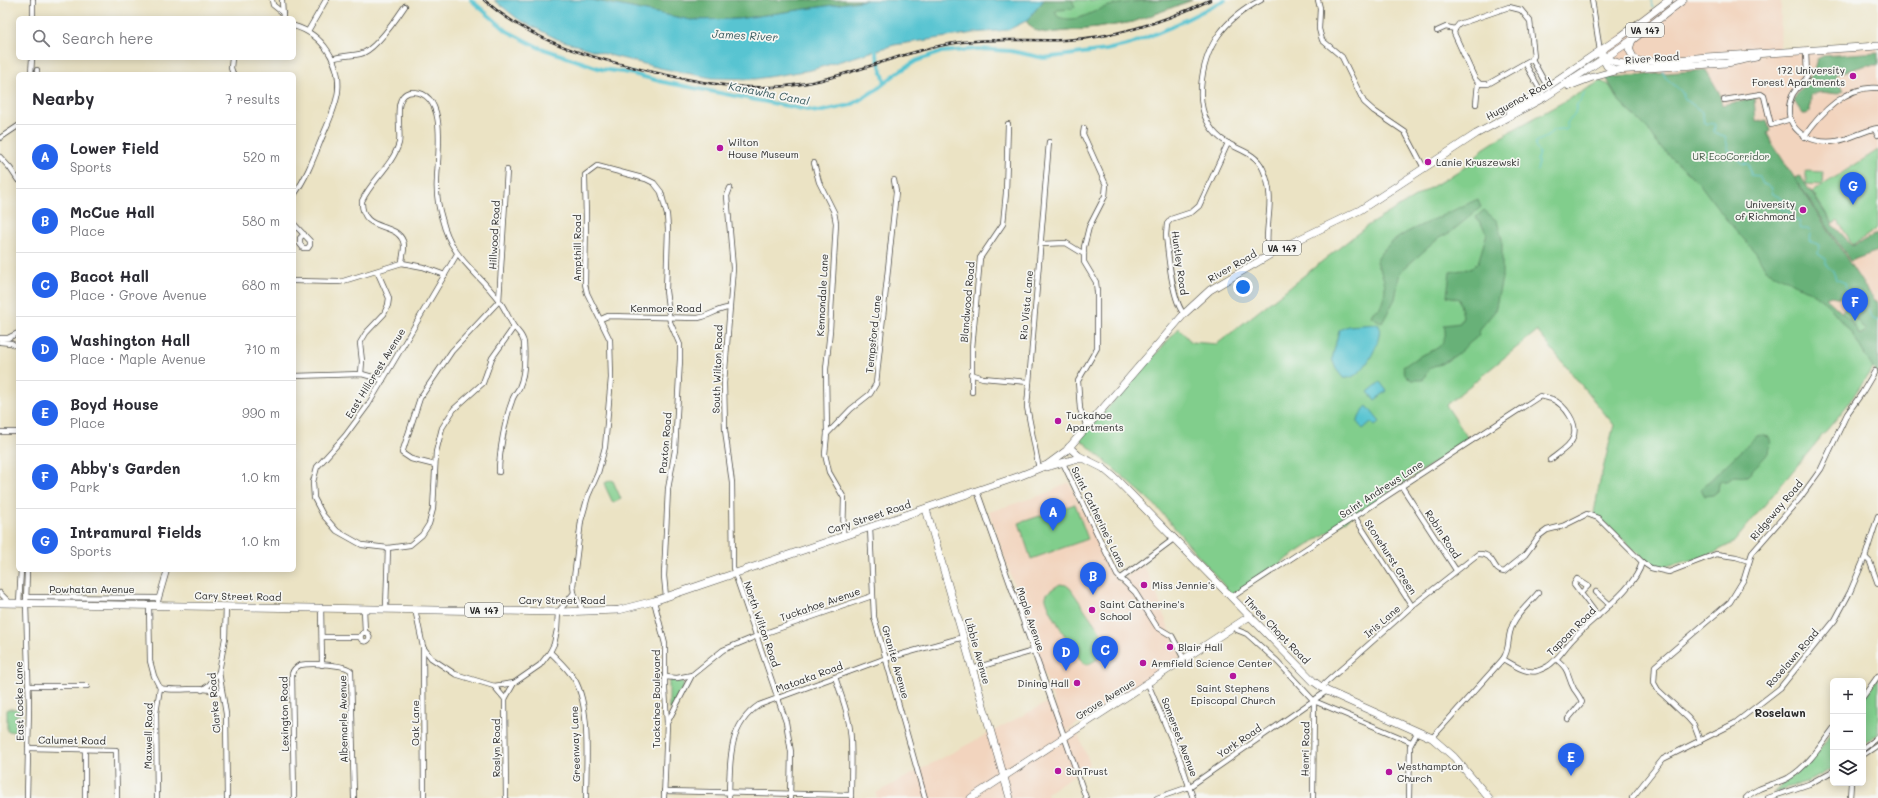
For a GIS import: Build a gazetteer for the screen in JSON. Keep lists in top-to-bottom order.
{
  "streets": {
    "main road": [
      "VA 147",
      "River Road",
      "Huguenot Road",
      "Cary Street Road",
      "Three Chopt Road",
      "Libbie Avenue",
      "Grove Avenue"
    ],
    "street": [
      "Hillwood Road",
      "Ampthill Road",
      "Huntley Road",
      "Kennondale Lane",
      "Blandwood Road",
      "Rio Vista Lane",
      "Kenmore Road",
      "Tempsford Lane",
      "South Wilton Road",
      "East Hillcrest Avenue",
      "Paxton Road",
      "Saint Andrews Lane",
      "Ridgeway Road",
      "Saint Catherine's Lane",
      "Robin Road",
      "Stonehurst Green",
      "Powhatan Avenue",
      "Tuckahoe Avenue",
      "Maple Avenue",
      "Iris Lane",
      "North Wilton Road",
      "Tapoan Road",
      "Roselawn Road",
      "Granite Avenue",
      "Matoaka Road",
      "Tuckahoe Boulevard",
      "East Locke Lane",
      "Clarke Road",
      "Lexington Road",
      "Albemarle Avenue",
      "Oak Lane",
      "Maxwell Road",
      "Somerset Avenue",
      "Calumet Road",
      "York Road",
      "Greenway Lane",
      "Roslyn Road",
      "Henri Road"
    ]
  },
  "crossings": [
    ["River Road", "Huguenot Road"],
    ["River Road", "Huntley Road"],
    ["River Road", "Cary Street Road"],
    ["River Road", "Three Chopt Road"],
    ["Ampthill Road", "Kenmore Road"],
    ["Ampthill Road", "Paxton Road"],
    ["Kennondale Lane", "Tempsford Lane"],
    ["Rio Vista Lane", "Cary Street Road"],
    ["Kenmore Road", "South Wilton Road"],
    ["Kenmore Road", "Paxton Road"],
    ["South Wilton Road", "Cary Street Road"],
    ["South Wilton Road", "North Wilton Road"],
    ["Paxton Road", "Cary Street Road"],
    ["Saint Andrews Lane", "Robin Road"],
    ["Saint Andrews Lane", "Stonehurst Green"],
    ["Saint Andrews Lane", "Three Chopt Road"],
    ["Ridgeway Road", "Roselawn Road"],
    ["Cary Street Road", "Powhatan Avenue"],
    ["Cary Street Road", "Maple Avenue"],
    ["Cary Street Road", "North Wilton Road"],
    ["Cary Street Road", "Three Chopt Road"],
    ["Cary Street Road", "Libbie Avenue"],
    ["Cary Street Road", "Granite Avenue"],
    ["Cary Street Road", "Tuckahoe Boulevard"],
    ["Cary Street Road", "East Locke Lane"],
    ["Cary Street Road", "Clarke Road"],
    ["Cary Street Road", "Oak Lane"],
    ["Saint Catherine's Lane", "Three Chopt Road"],
    ["Saint Catherine's Lane", "Grove Avenue"],
    ["Robin Road", "Iris Lane"],
    ["Robin Road", "Tapoan Road"],
    ["Stonehurst Green", "Iris Lane"],
    ["Powhatan Avenue", "East Locke Lane"],
    ["Tuckahoe Avenue", "North Wilton Road"],
    ["Tuckahoe Avenue", "Granite Avenue"],
    ["Tuckahoe Avenue", "Tuckahoe Boulevard"],
    ["Maple Avenue", "Grove Avenue"],
    ["Iris Lane", "Three Chopt Road"],
    ["Iris Lane", "York Road"],
    ["North Wilton Road", "Matoaka Road"],
    ["Three Chopt Road", "Grove Avenue"],
    ["Three Chopt Road", "York Road"],
    ["Libbie Avenue", "Matoaka Road"],
    ["Libbie Avenue", "Grove Avenue"],
    ["Granite Avenue", "Matoaka Road"],
    ["Grove Avenue", "Somerset Avenue"],
    ["East Locke Lane", "Calumet Road"],
    ["Lexington Road", "Albemarle Avenue"],
    ["Somerset Avenue", "York Road"],
    ["York Road", "Henri Road"]
  ],
  "districts": ["Roselawn"],
  "water": ["James River", "Kanawha Canal"],
  "parks": ["UR EcoCorridor"],
  "places": [
    "172 University Forest Apartments",
    "Wilton House Museum",
    "Lanie Kruszewski",
    "University of Richmond",
    "Tuckahoe Apartments",
    "Miss Jennie's",
    "Saint Catherine's School",
    "Blair Hall",
    "Armfield Science Center",
    "Saint Stephens Episcopal Church",
    "Dining Hall",
    "SunTrust",
    "Westhampton Church"
  ],
  "page": {
    "search": "Search here",
    "heading": ["Nearby", "7 results"],
    "list": [
      {
        "mark": "A",
        "name": "Lower Field",
        "note": "Sports",
        "value": "520 m"
      },
      {
        "mark": "B",
        "name": "McCue Hall",
        "note": "Place",
        "value": "580 m"
      },
      {
        "mark": "C",
        "name": "Bacot Hall",
        "note": "Place · Grove Avenue",
        "value": "680 m"
      },
      {
        "mark": "D",
        "name": "Washington Hall",
        "note": "Place · Maple Avenue",
        "value": "710 m"
      },
      {
        "mark": "E",
        "name": "Boyd House",
        "note": "Place",
        "value": "990 m"
      },
      {
        "mark": "F",
        "name": "Abby's Garden",
        "note": "Park",
        "value": "1.0 km"
      },
      {
        "mark": "G",
        "name": "Intramural Fields",
        "note": "Sports",
        "value": "1.0 km"
      }
    ],
    "pins": [
      "G",
      "F",
      "A",
      "B",
      "C",
      "D",
      "E"
    ],
    "map_buttons": ["+", "−"]
  }
}
